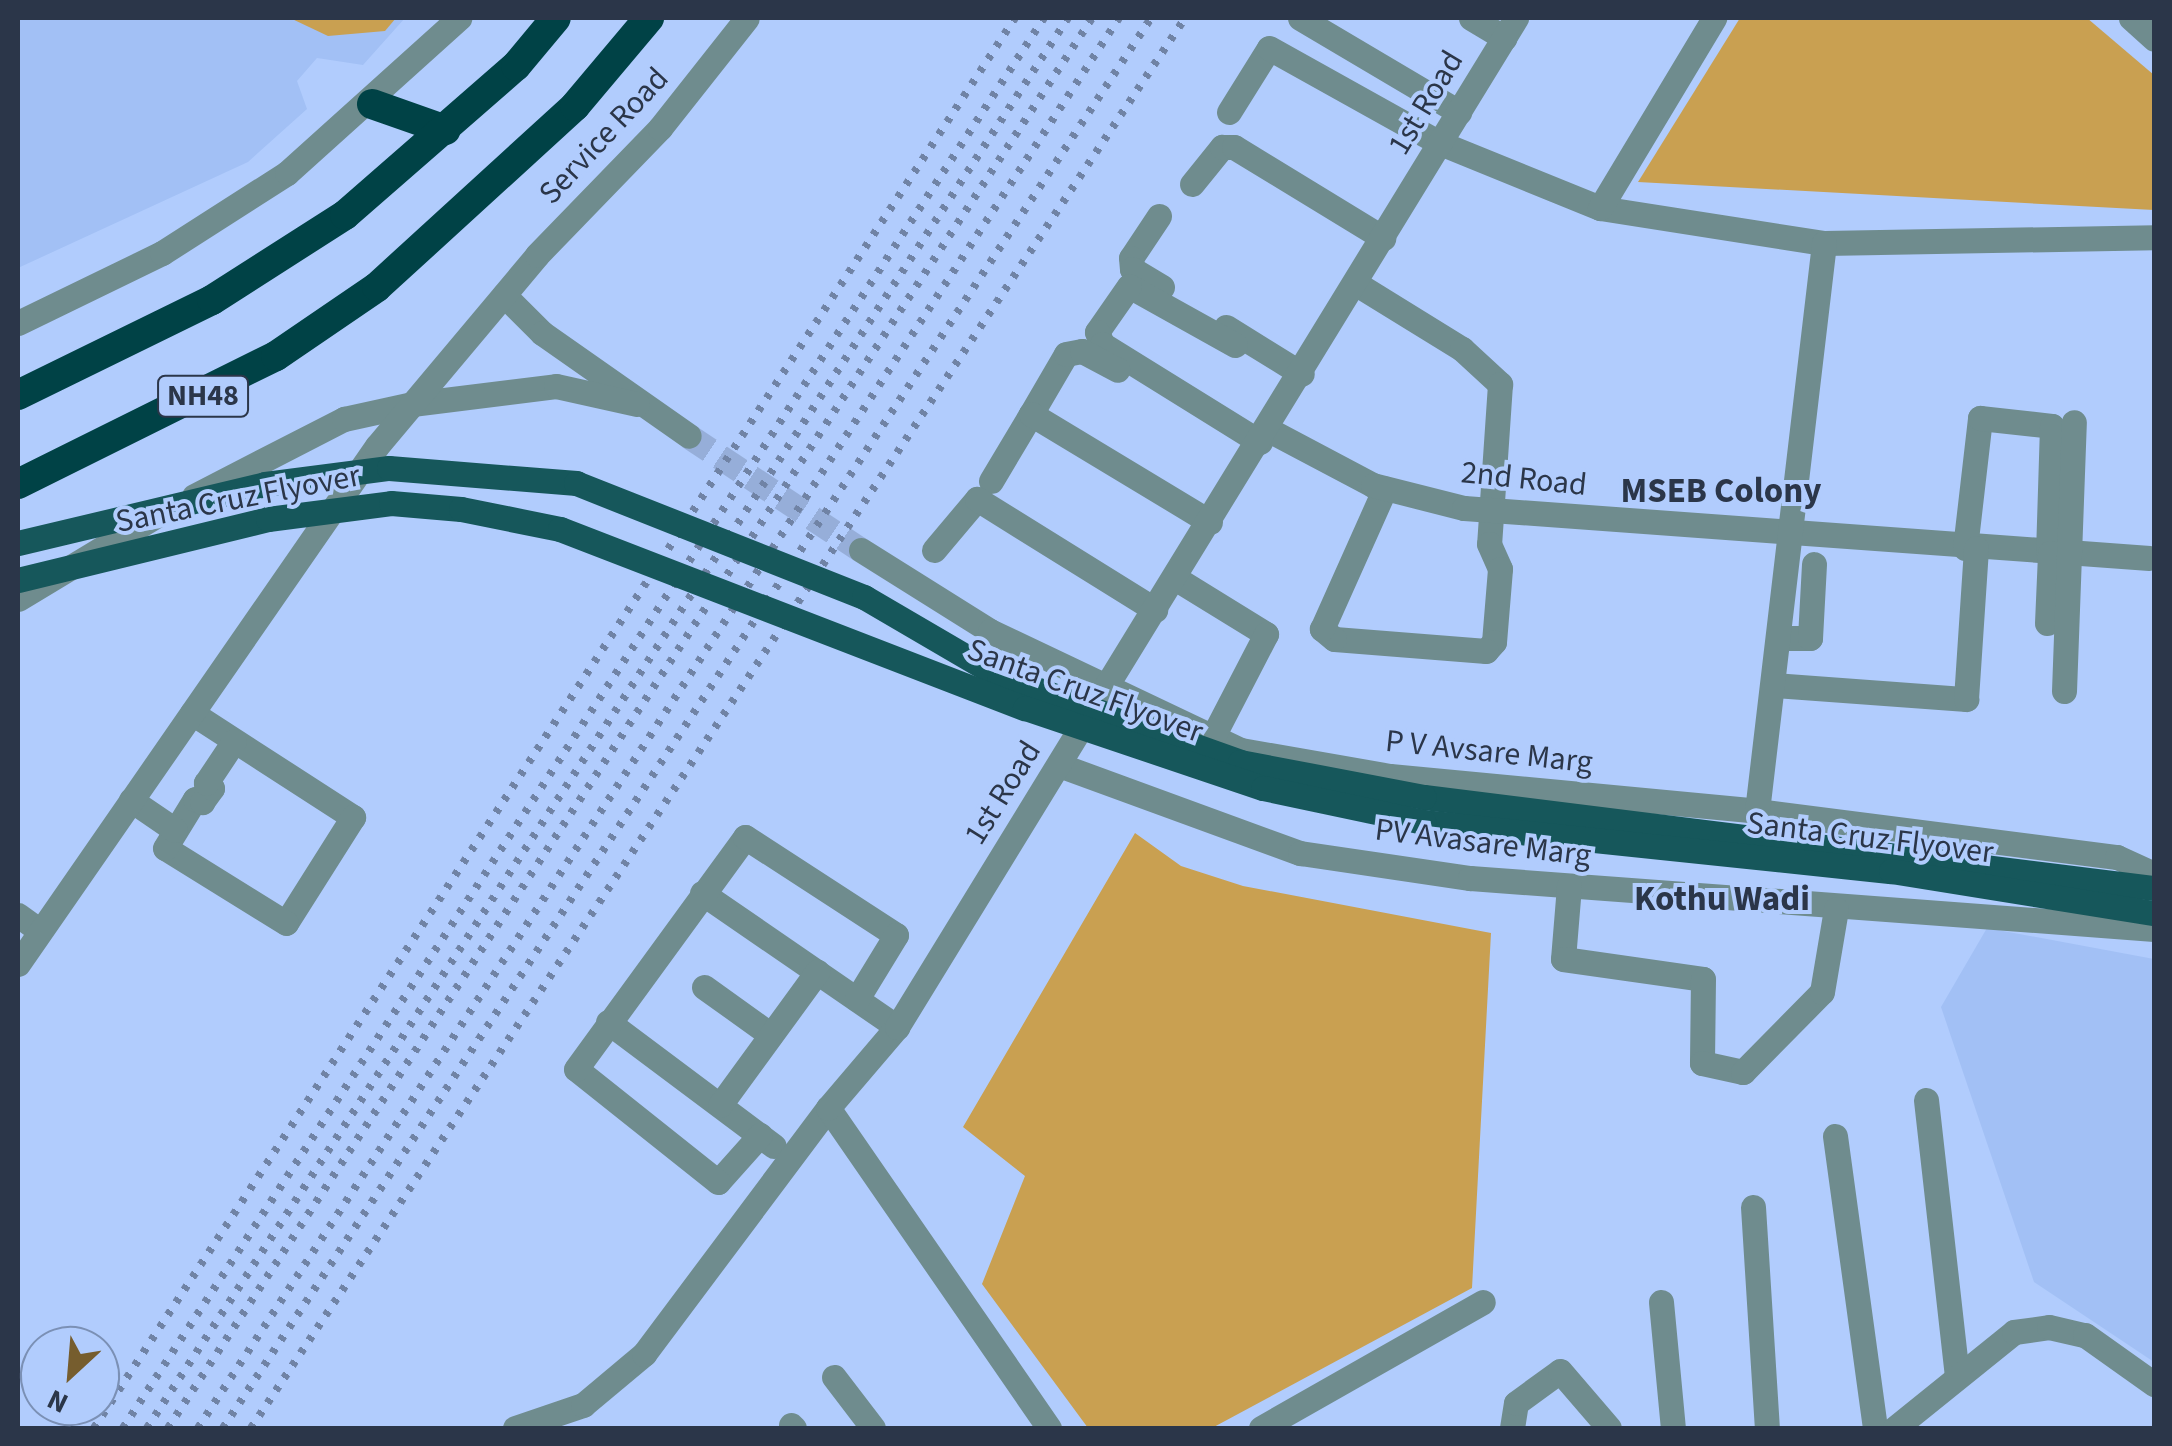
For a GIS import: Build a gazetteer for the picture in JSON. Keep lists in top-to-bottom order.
{
  "streets": {
    "highway": ["NH48"],
    "main road": ["Santa Cruz Flyover"],
    "street": [
      "1st Road",
      "Service Road",
      "2nd Road",
      "P V Avsare Marg",
      "PV Avasare Marg"
    ]
  },
  "crossings": [
    ["1st Road", "2nd Road"],
    ["1st Road", "P V Avsare Marg"],
    ["1st Road", "PV Avasare Marg"]
  ],
  "districts": ["MSEB Colony", "Kothu Wadi"],
  "north": "bottom left"
}
